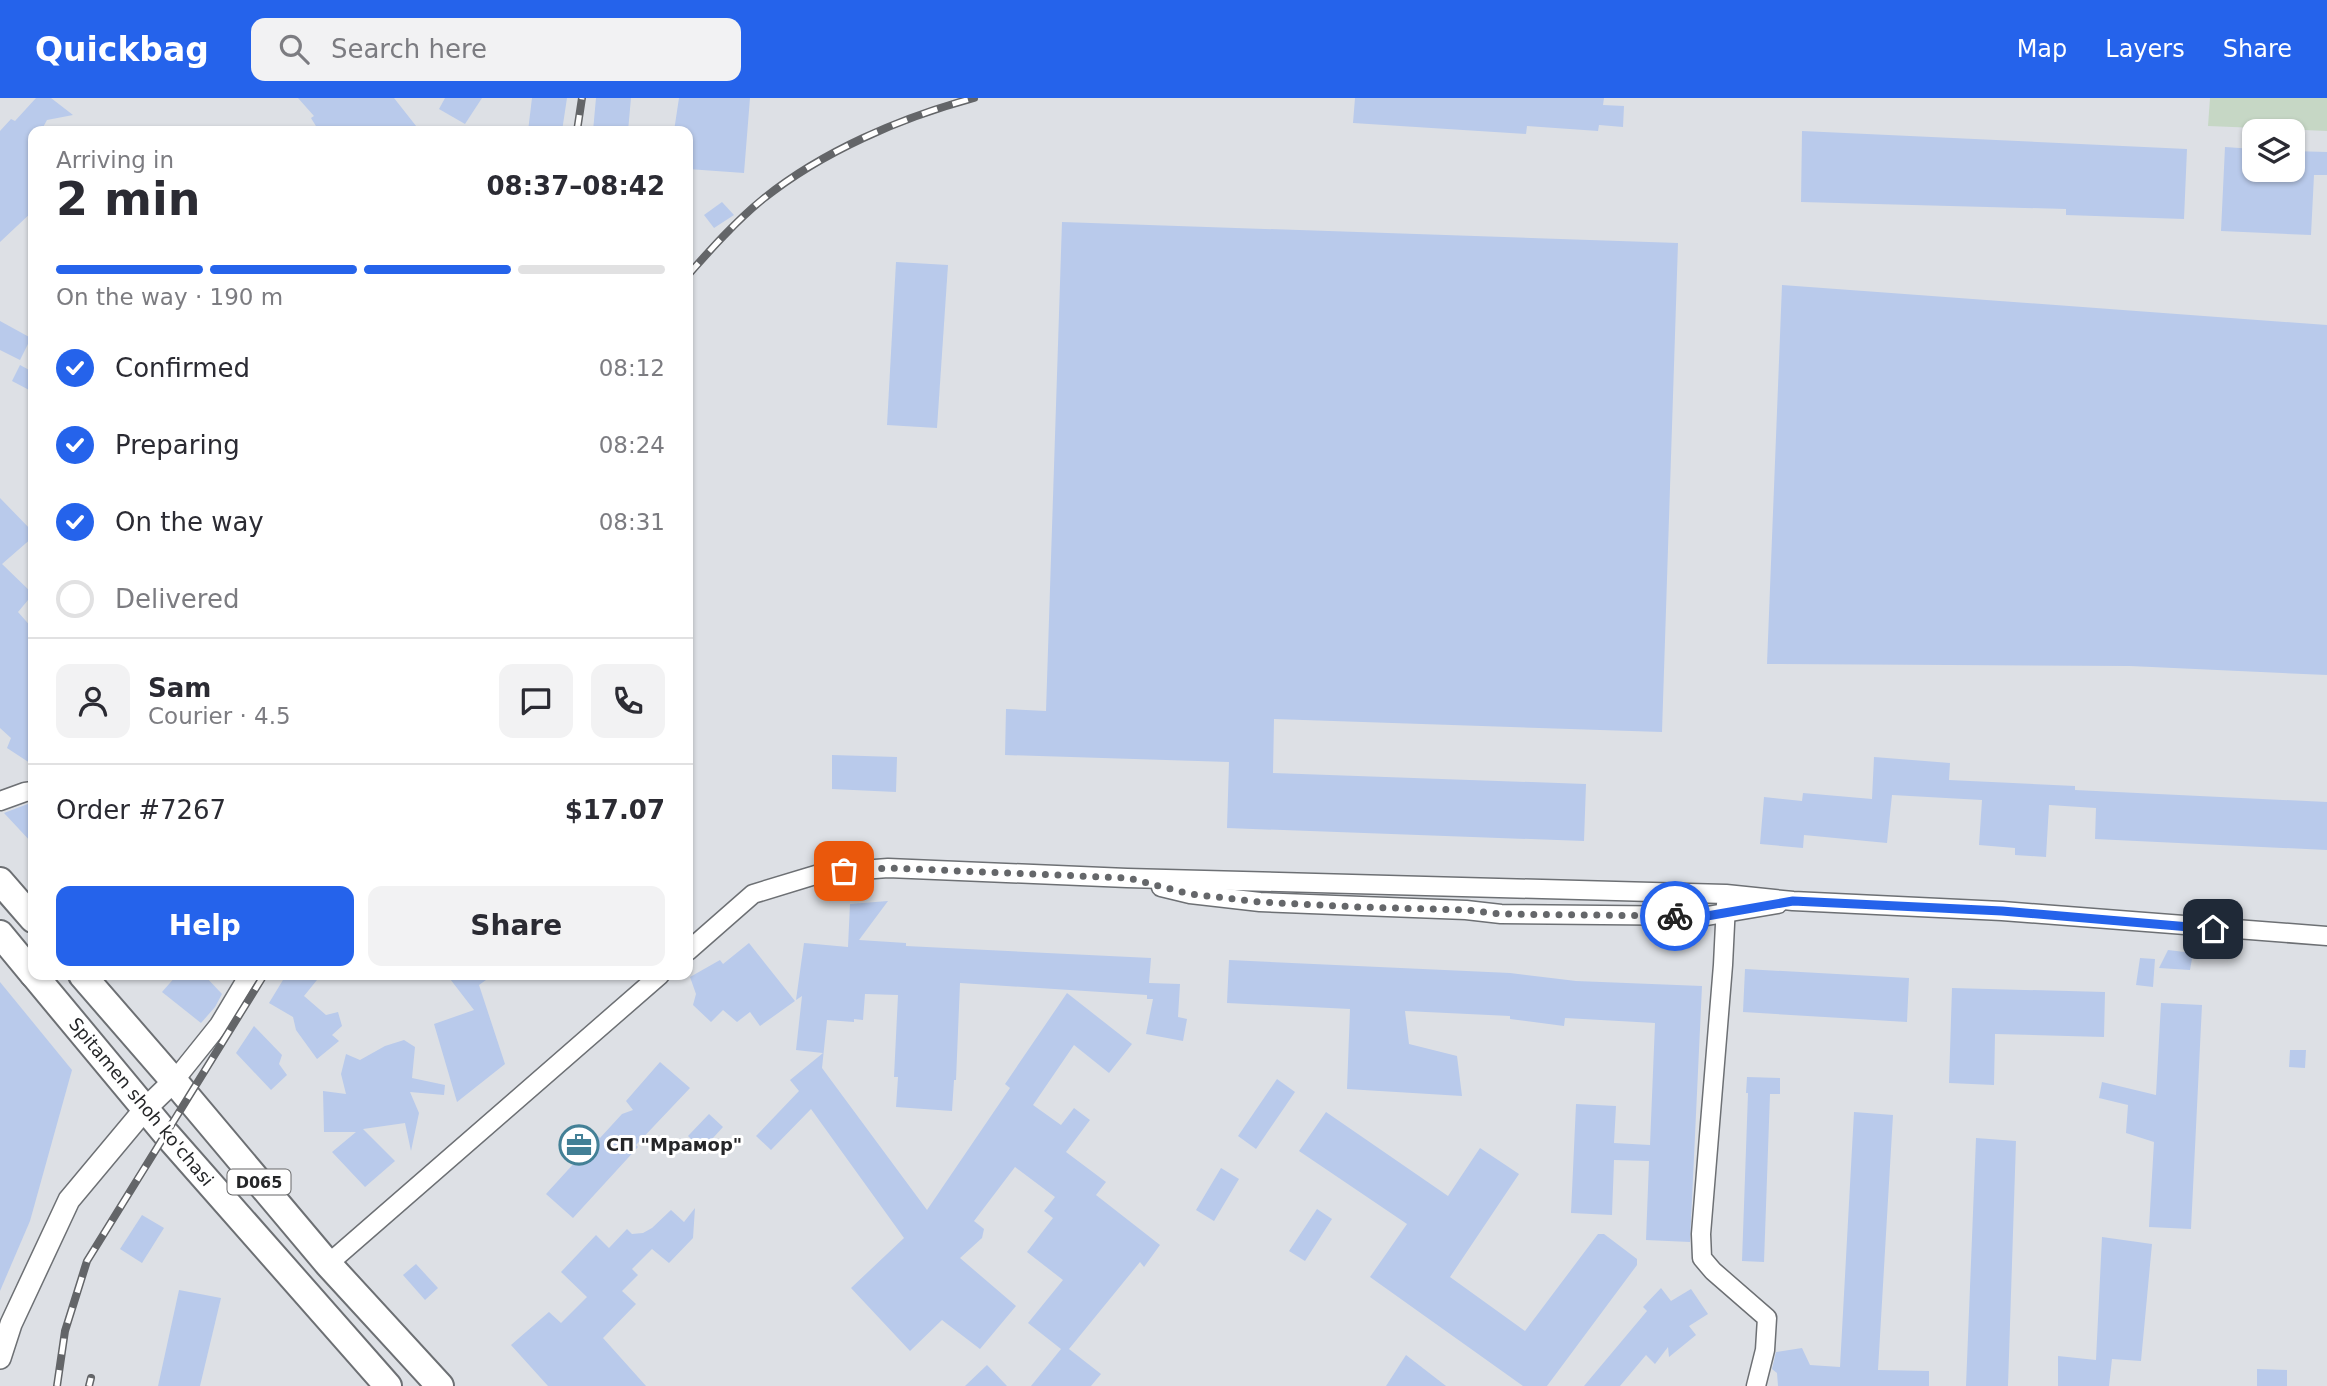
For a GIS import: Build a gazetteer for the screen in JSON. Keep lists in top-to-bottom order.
{
  "streets": {
    "main road": ["Spitamen shoh ko'chasi", "D065"]
  },
  "places": {
    "office": ["СП \"Мрамор\""]
  },
  "page": {
    "header": "Quickbag",
    "search": "Search here",
    "nav": ["Map", "Layers", "Share"],
    "heading": ["2 min", "Arriving in", "08:37–08:42"],
    "panel": [
      "Sam",
      "Courier · 4.5",
      "Order #7267",
      "$17.07"
    ],
    "bar": "On the way · 190 m",
    "list": [
      ["Confirmed", "08:12"],
      ["Preparing", "08:24"],
      ["On the way", "08:31"],
      "Delivered"
    ],
    "buttons": ["Help", "Share"]
  }
}
